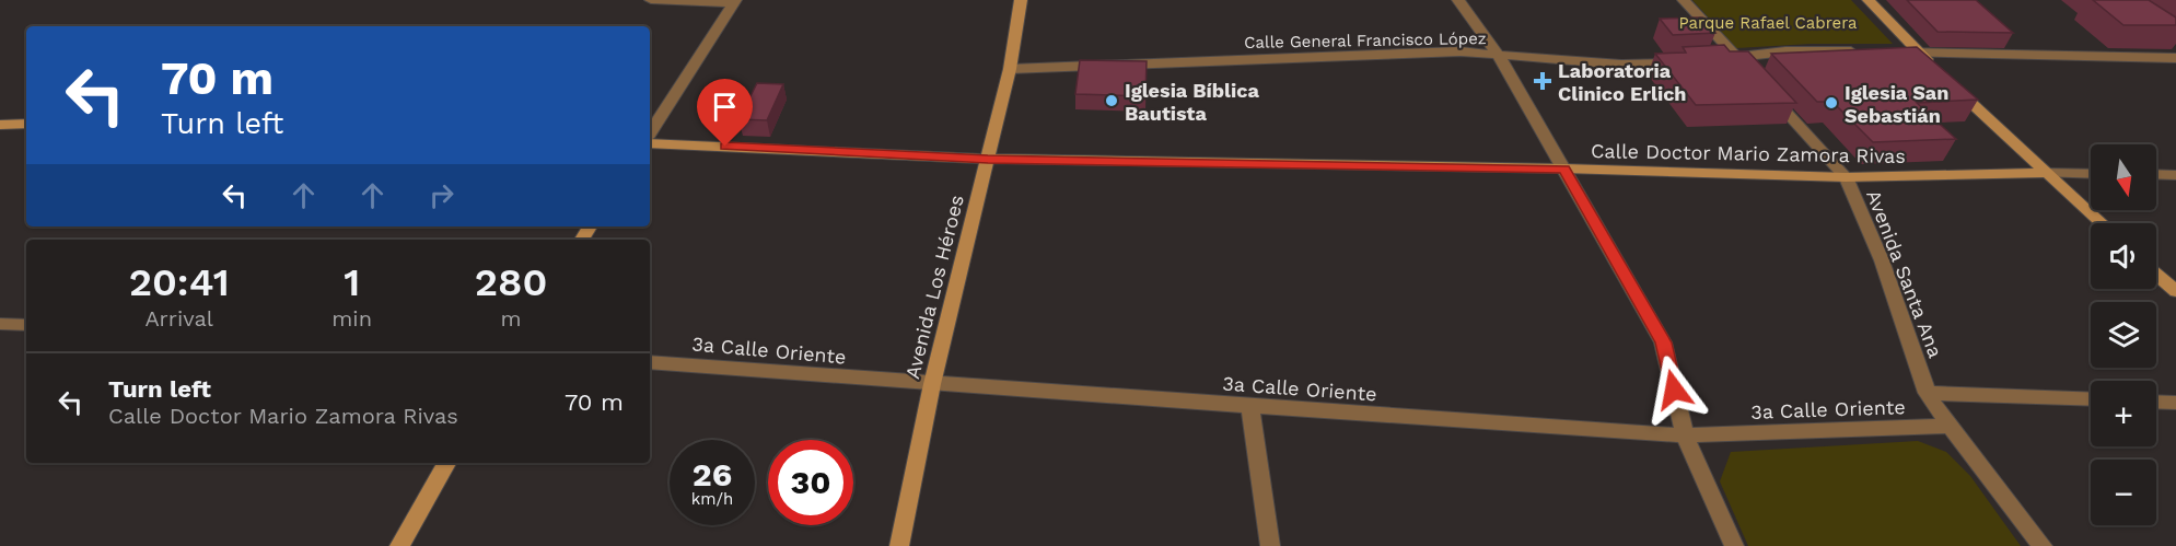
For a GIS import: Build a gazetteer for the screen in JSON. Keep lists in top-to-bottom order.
{
  "streets": {
    "street": [
      "Calle General Francisco López",
      "Calle Doctor Mario Zamora Rivas",
      "Avenida Santa Ana",
      "Avenida Los Héroes",
      "3a Calle Oriente"
    ]
  },
  "crossings": [
    ["Calle General Francisco López", "Avenida Los Héroes"],
    ["Calle Doctor Mario Zamora Rivas", "Avenida Santa Ana"],
    ["Calle Doctor Mario Zamora Rivas", "Avenida Los Héroes"],
    ["Avenida Santa Ana", "3a Calle Oriente"],
    ["Avenida Los Héroes", "3a Calle Oriente"]
  ],
  "parks": ["Parque Rafael Cabrera"],
  "places": {
    "health": ["Laboratoria Clinico Erlich"],
    "other": ["Iglesia Bíblica Bautista", "Iglesia San Sebastián"]
  },
  "north": "bottom",
  "page": {
    "turn": ["70 m", "Turn left"],
    "map_buttons": ["+", "−"],
    "eta": [
      "20:41",
      "Arrival",
      "1",
      "min",
      "280",
      "m"
    ],
    "list": [
      {
        "name": "Turn left",
        "note": "Calle Doctor Mario Zamora Rivas",
        "value": "70 m"
      }
    ],
    "speed": "26 km/h",
    "limit": "30"
  }
}
